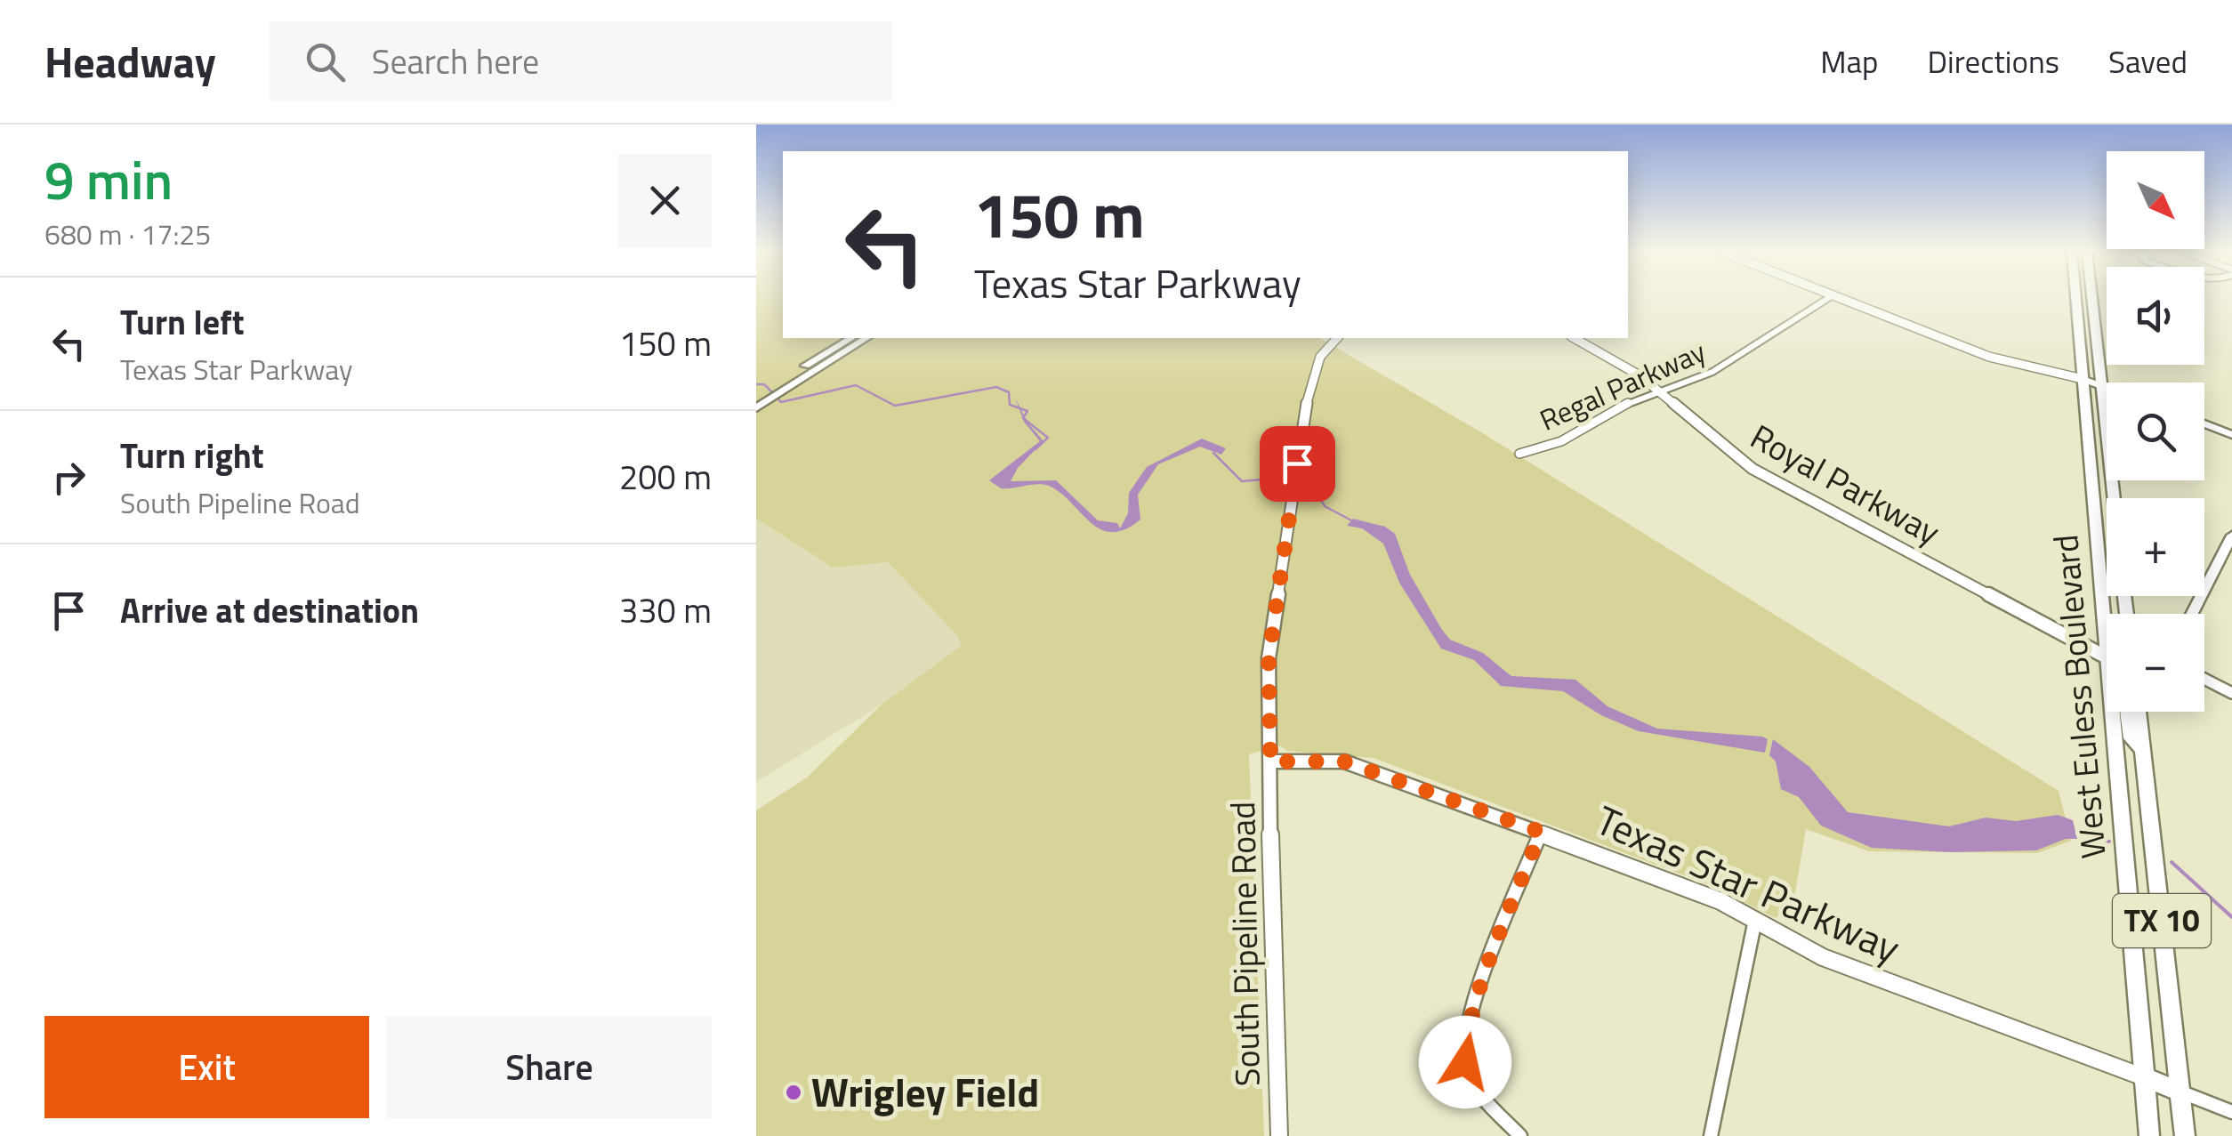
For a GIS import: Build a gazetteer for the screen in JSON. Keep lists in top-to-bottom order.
{
  "streets": {
    "main road": ["West Euless Boulevard", "TX 10"],
    "street": [
      "Regal Parkway",
      "Royal Parkway",
      "Texas Star Parkway",
      "South Pipeline Road"
    ]
  },
  "crossings": [
    ["Regal Parkway", "Royal Parkway"],
    ["West Euless Boulevard", "Texas Star Parkway"],
    ["Texas Star Parkway", "South Pipeline Road"]
  ],
  "places": ["Wrigley Field"],
  "north": "bottom right",
  "page": {
    "header": "Headway",
    "search": "Search here",
    "nav": ["Map", "Directions", "Saved"],
    "heading": ["9 min", "680 m · 17:25"],
    "map_buttons": ["+", "−"],
    "turn": ["150 m", "Texas Star Parkway"],
    "list": [
      {
        "name": "Turn left",
        "note": "Texas Star Parkway",
        "value": "150 m"
      },
      {
        "name": "Turn right",
        "note": "South Pipeline Road",
        "value": "200 m"
      },
      {
        "name": "Arrive at destination",
        "value": "330 m"
      }
    ],
    "buttons": ["Exit", "Share"]
  }
}
